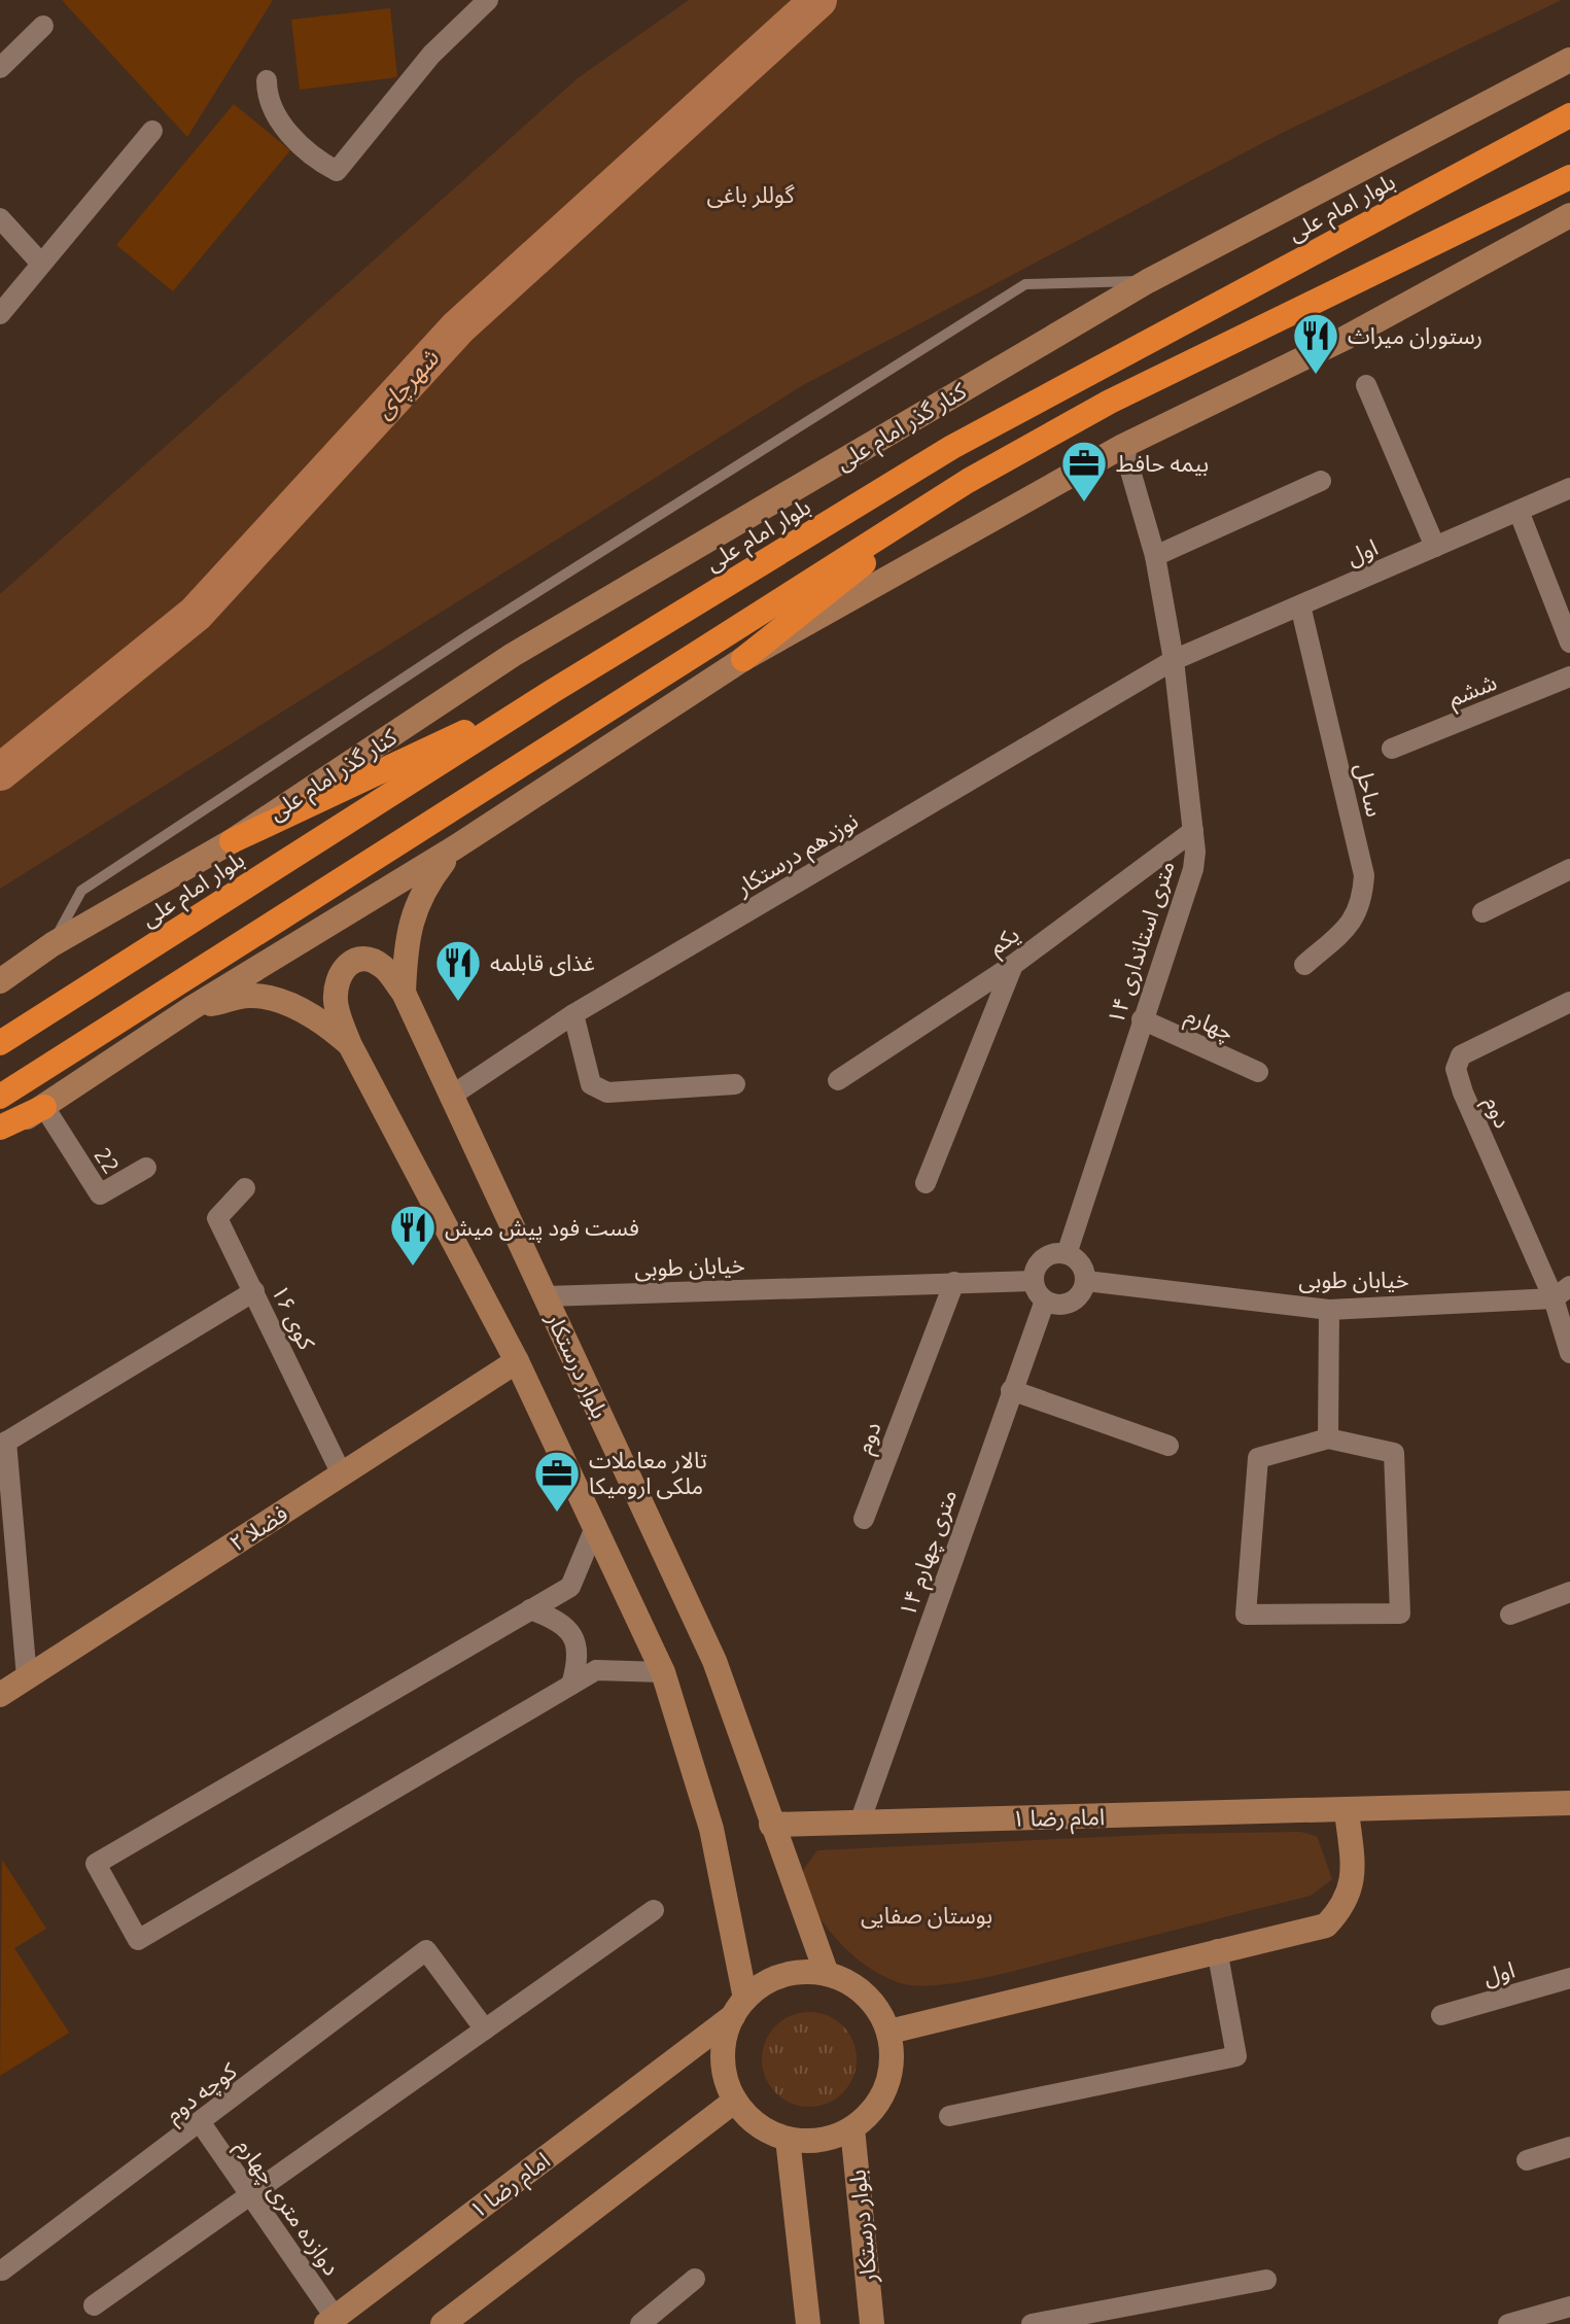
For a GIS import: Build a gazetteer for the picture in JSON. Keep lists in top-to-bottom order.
{
  "streets": {
    "highway": ["بلوار امام علی"],
    "main road": [
      "کنار گذر امام علی",
      "بلوار درستکار",
      "فضلا ۲",
      "امام رضا ۱"
    ],
    "street": [
      "اول",
      "ششم",
      "ساحل",
      "نوزدهم درستکار",
      "یکم",
      "۱۴ متری استانداری",
      "چهارم",
      "دوم",
      "22",
      "خیابان طوبی",
      "کوی ۱۶",
      "۱۴ متری چهارم",
      "کوچه دوم",
      "دوازده متری چهارم"
    ]
  },
  "crossings": [
    ["اول", "ساحل"],
    ["اول", "نوزدهم درستکار"],
    ["اول", "۱۴ متری استانداری"],
    ["نوزدهم درستکار", "۱۴ متری استانداری"],
    ["نوزدهم درستکار", "بلوار درستکار"],
    ["یکم", "۱۴ متری استانداری"],
    ["۱۴ متری استانداری", "چهارم"],
    ["۱۴ متری استانداری", "خیابان طوبی"],
    ["۱۴ متری استانداری", "۱۴ متری چهارم"],
    ["دوم", "خیابان طوبی"],
    ["خیابان طوبی", "بلوار درستکار"],
    ["خیابان طوبی", "۱۴ متری چهارم"],
    ["کوی ۱۶", "فضلا ۲"],
    ["بلوار درستکار", "امام رضا ۱"],
    ["۱۴ متری چهارم", "امام رضا ۱"],
    ["امام رضا ۱", "دوازده متری چهارم"],
    ["کوچه دوم", "دوازده متری چهارم"]
  ],
  "water": ["شهرچای"],
  "parks": ["گوللر باغی", "بوستان صفایی"],
  "places": {
    "restaurant": ["رستوران میراث", "غذای قابلمه", "فست فود پیش میش"],
    "office": ["بیمه حافط", "تالار معاملات ملکی ارومیکا"]
  }
}
